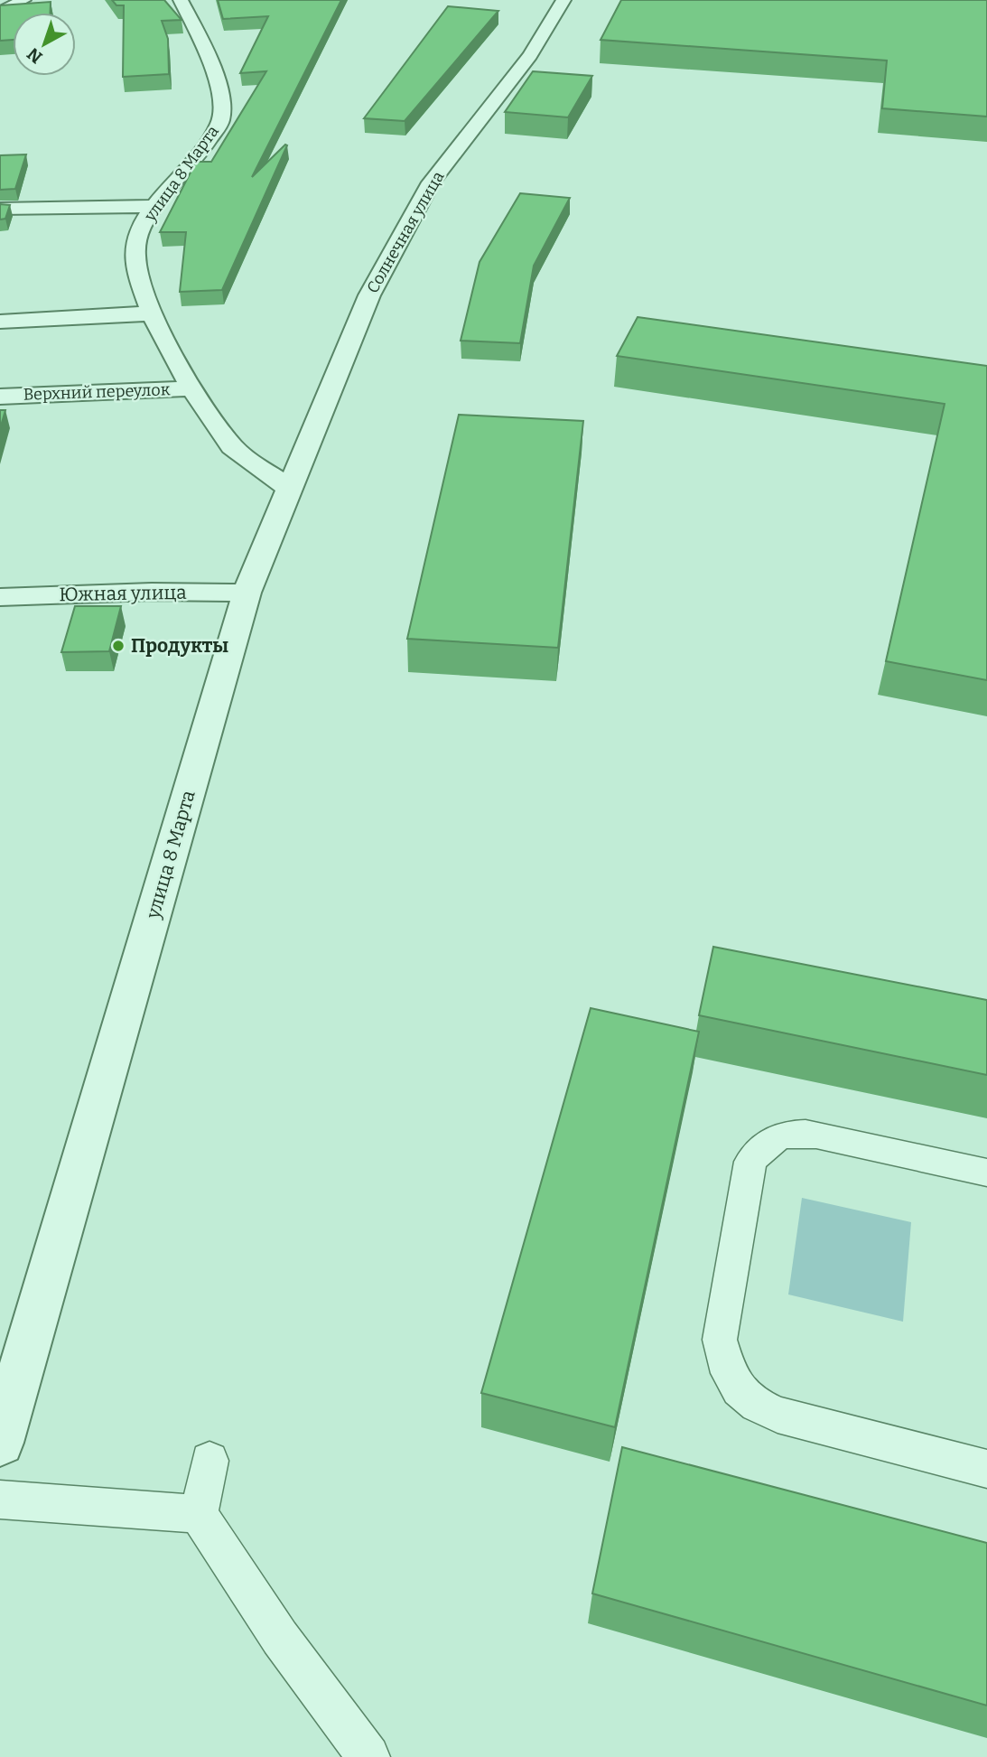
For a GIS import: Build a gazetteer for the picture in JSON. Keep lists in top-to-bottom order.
{
  "streets": {
    "street": [
      "улица 8 Марта",
      "Солнечная улица",
      "Верхний переулок",
      "Южная улица"
    ]
  },
  "crossings": [
    ["улица 8 Марта", "Солнечная улица"],
    ["улица 8 Марта", "Верхний переулок"],
    ["улица 8 Марта", "Южная улица"]
  ],
  "places": ["Продукты"],
  "north": "bottom left"
}
